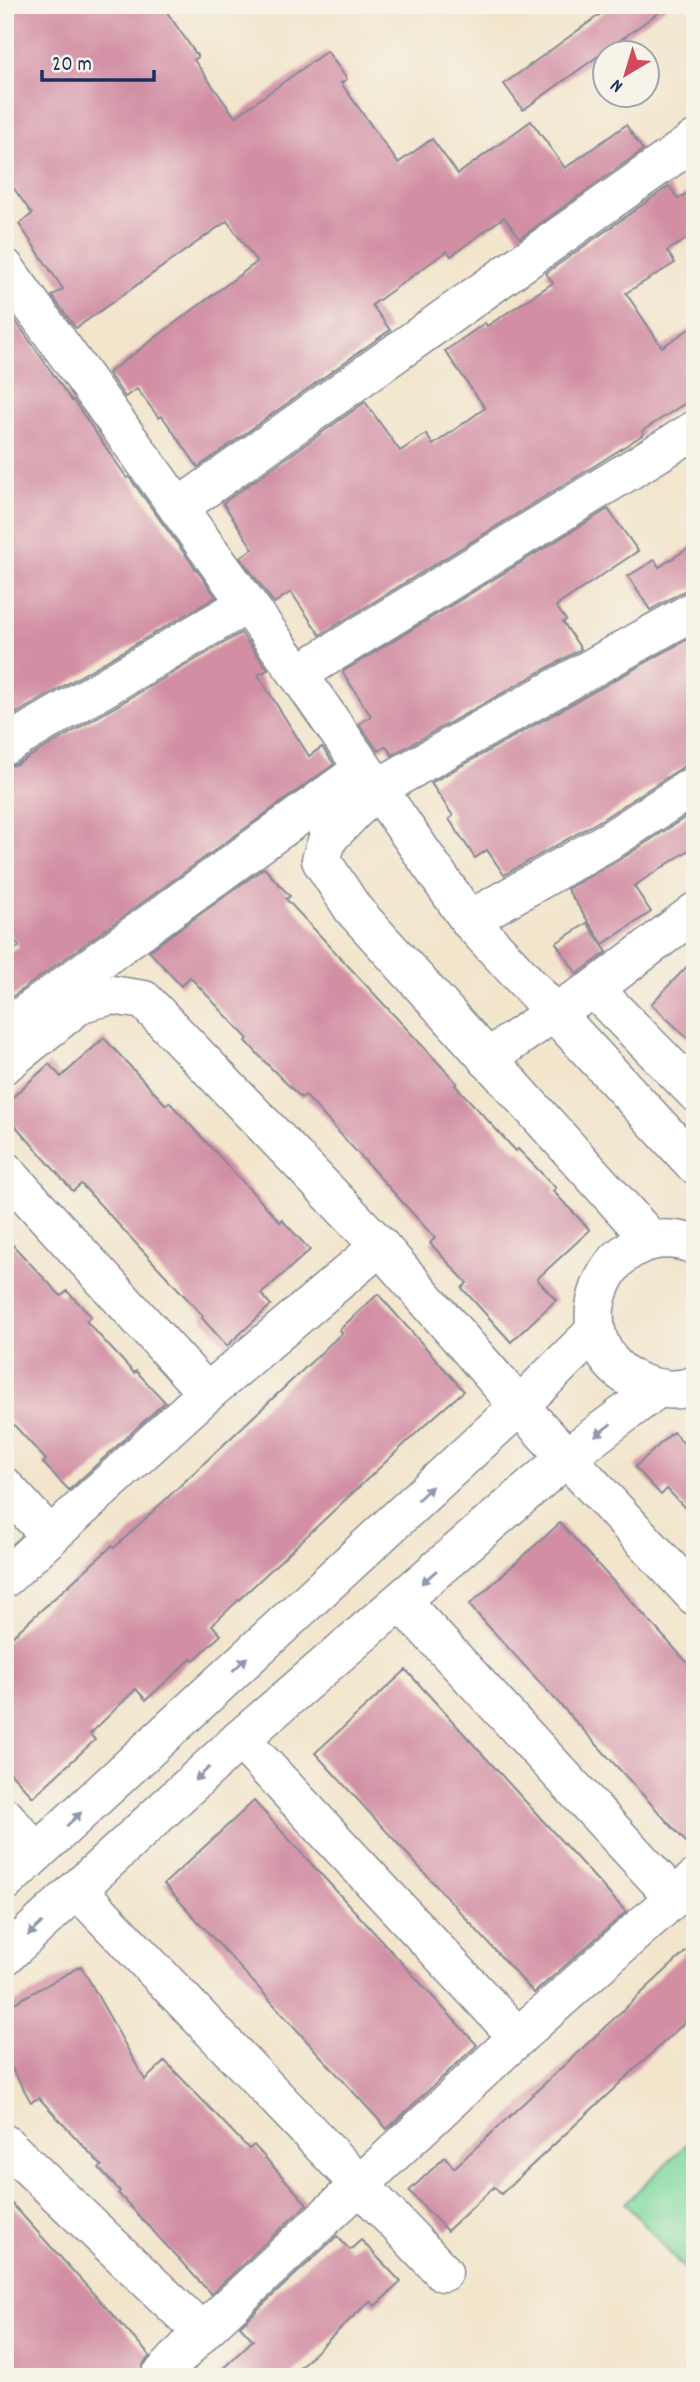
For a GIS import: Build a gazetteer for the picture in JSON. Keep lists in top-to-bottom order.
{
  "scale_bar": "20 m",
  "north": "bottom left"
}
